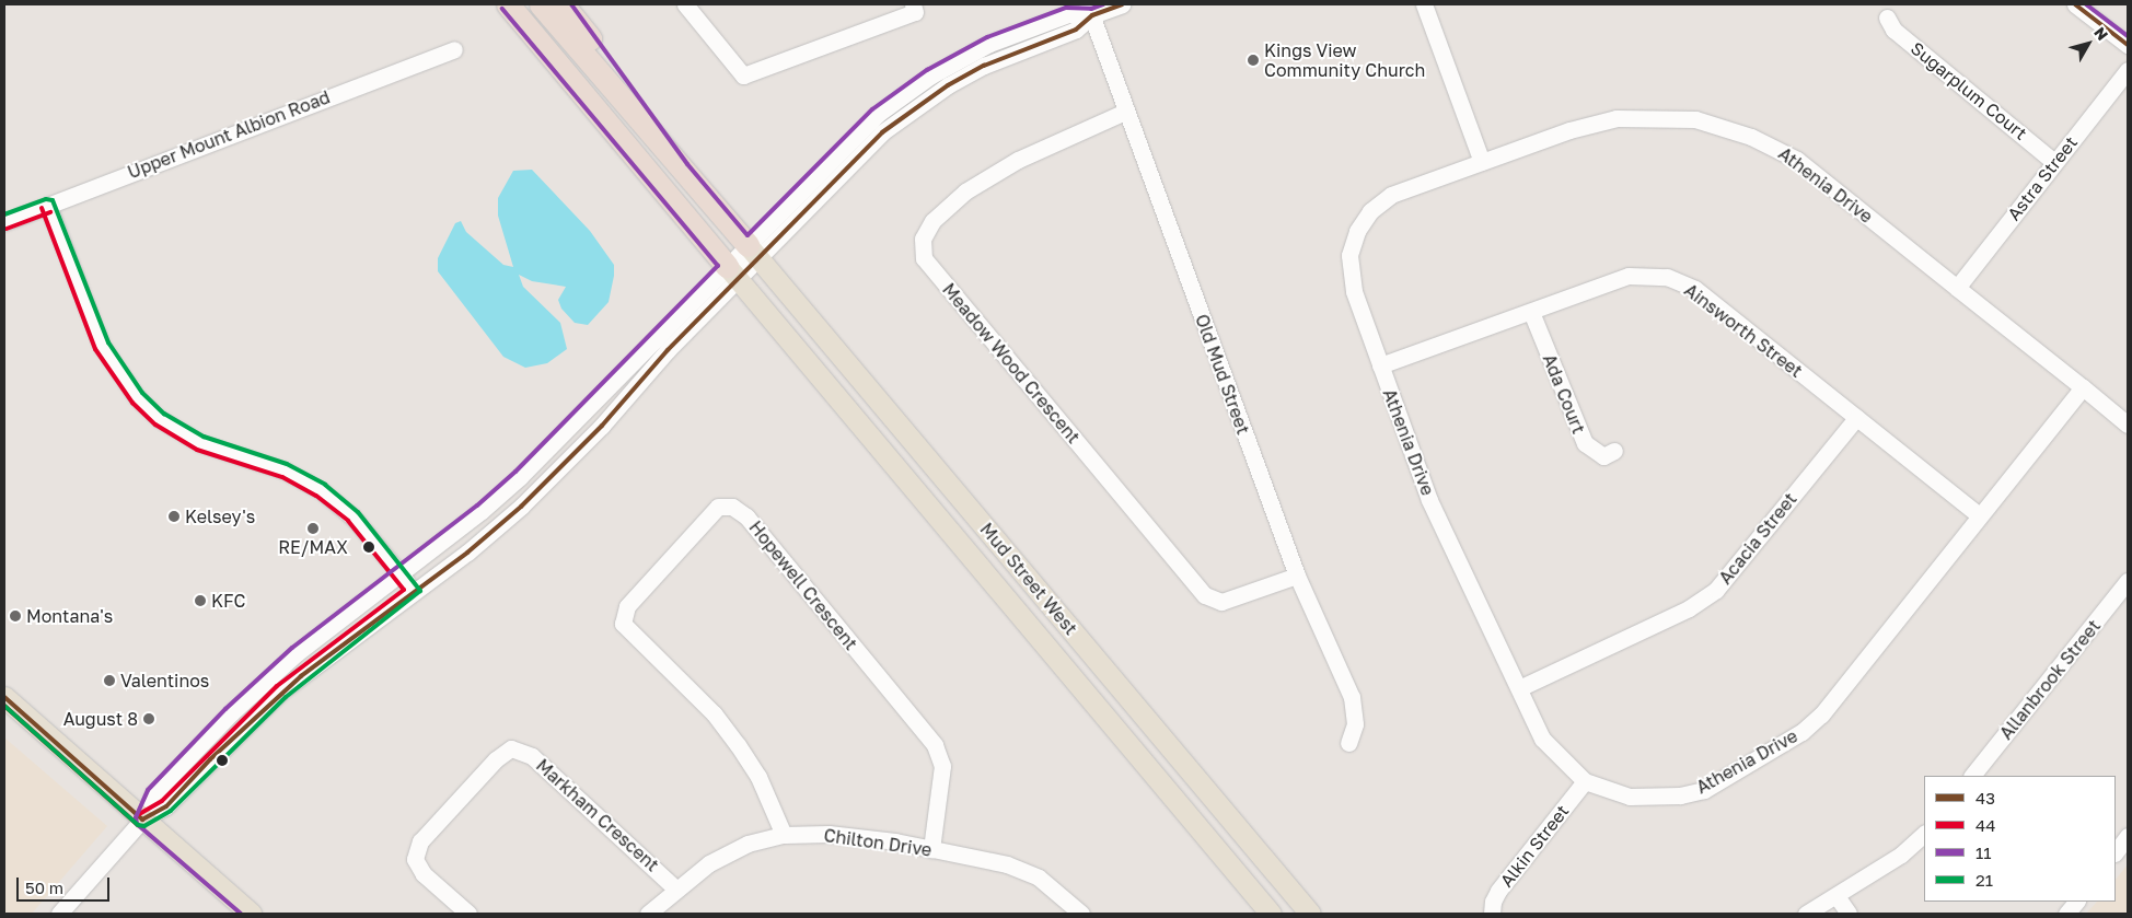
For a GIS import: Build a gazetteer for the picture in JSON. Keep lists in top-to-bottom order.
{
  "streets": {
    "main road": ["Mud Street West"],
    "street": [
      "Sugarplum Court",
      "Upper Mount Albion Road",
      "Astra Street",
      "Athenia Drive",
      "Ainsworth Street",
      "Meadow Wood Crescent",
      "Old Mud Street",
      "Ada Court",
      "Acacia Street",
      "Hopewell Crescent",
      "Allanbrook Street",
      "Markham Crescent",
      "Chilton Drive",
      "Alkin Street"
    ]
  },
  "crossings": [
    ["Sugarplum Court", "Astra Street"],
    ["Astra Street", "Athenia Drive"],
    ["Athenia Drive", "Ainsworth Street"],
    ["Athenia Drive", "Acacia Street"],
    ["Athenia Drive", "Alkin Street"],
    ["Ainsworth Street", "Ada Court"],
    ["Ainsworth Street", "Acacia Street"],
    ["Meadow Wood Crescent", "Old Mud Street"],
    ["Hopewell Crescent", "Chilton Drive"],
    ["Markham Crescent", "Chilton Drive"]
  ],
  "places": [
    "Kings View Community Church",
    "Kelsey's",
    "RE/MAX",
    "KFC",
    "Montana's",
    "Valentinos",
    "August 8"
  ],
  "lines": [
    "transit line 43",
    "transit line 11",
    "transit line 21",
    "transit line 44"
  ],
  "legend": [
    "43",
    "44",
    "11",
    "21"
  ],
  "scale_bar": "50 m",
  "north": "top right"
}
